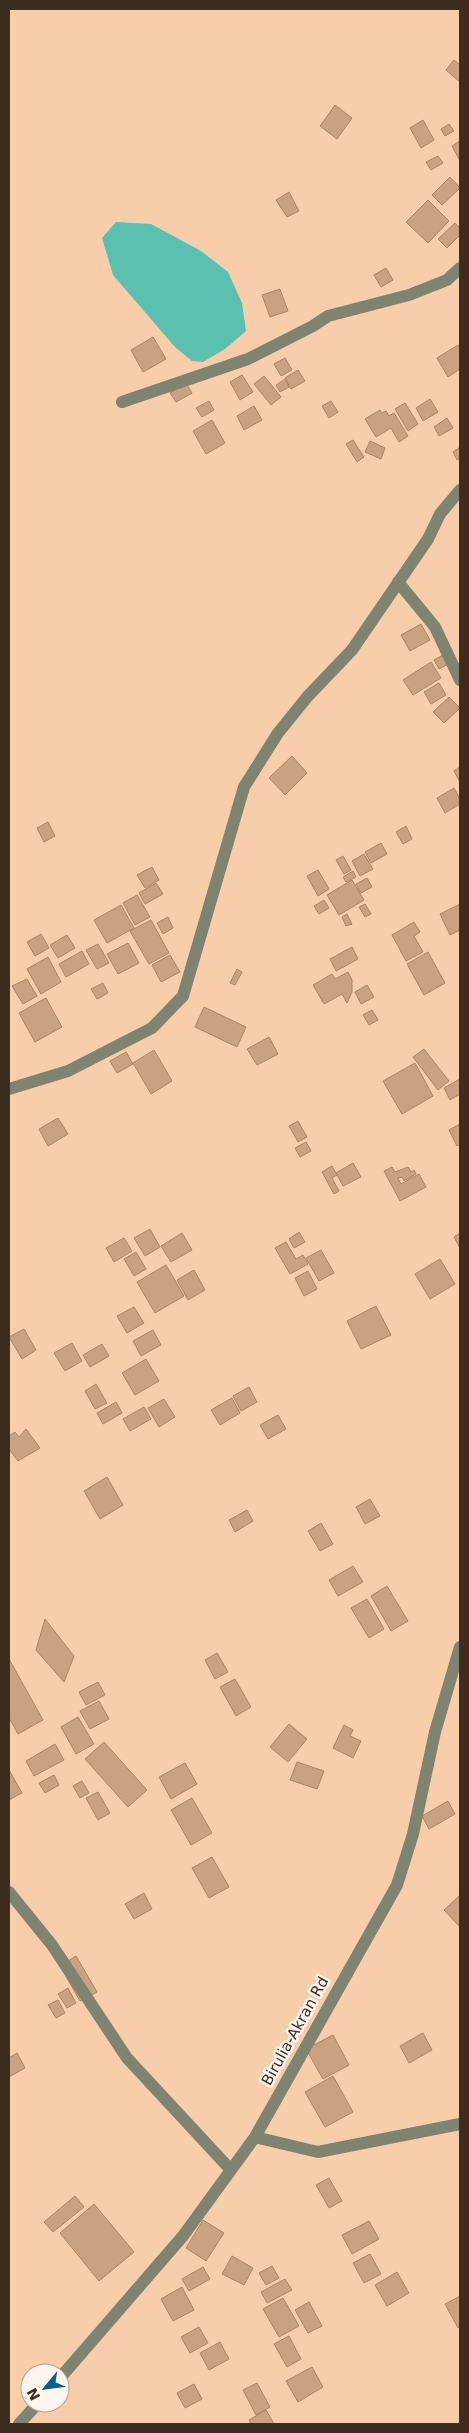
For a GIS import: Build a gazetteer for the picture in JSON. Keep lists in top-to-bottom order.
{
  "streets": {
    "street": ["Birulia-Akran Rd"]
  },
  "north": "bottom left"
}
